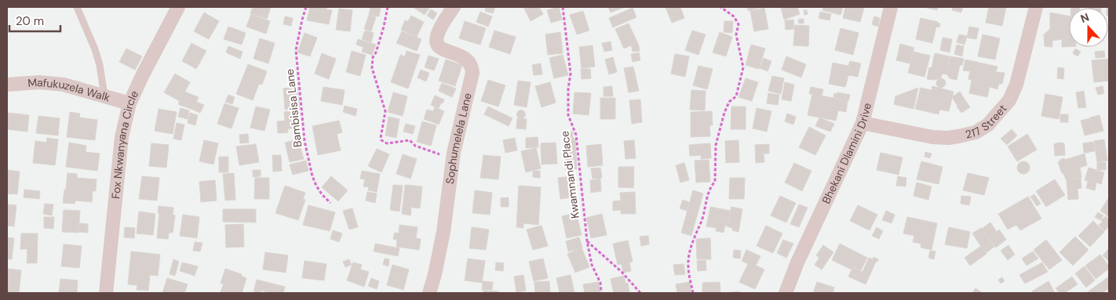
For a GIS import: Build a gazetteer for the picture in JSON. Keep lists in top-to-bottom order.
{
  "streets": {
    "street": [
      "Mafukuzela Walk",
      "217 Street",
      "Sophumelela Lane",
      "Fox Nkwanyana Circle",
      "Bhekani Dlamini Drive"
    ],
    "path": ["Bambisisa Lane", "Kwamnandi Place"]
  },
  "crossings": [
    ["Mafukuzela Walk", "Fox Nkwanyana Circle"],
    ["217 Street", "Bhekani Dlamini Drive"]
  ],
  "scale_bar": "20 m",
  "north": "top"
}
